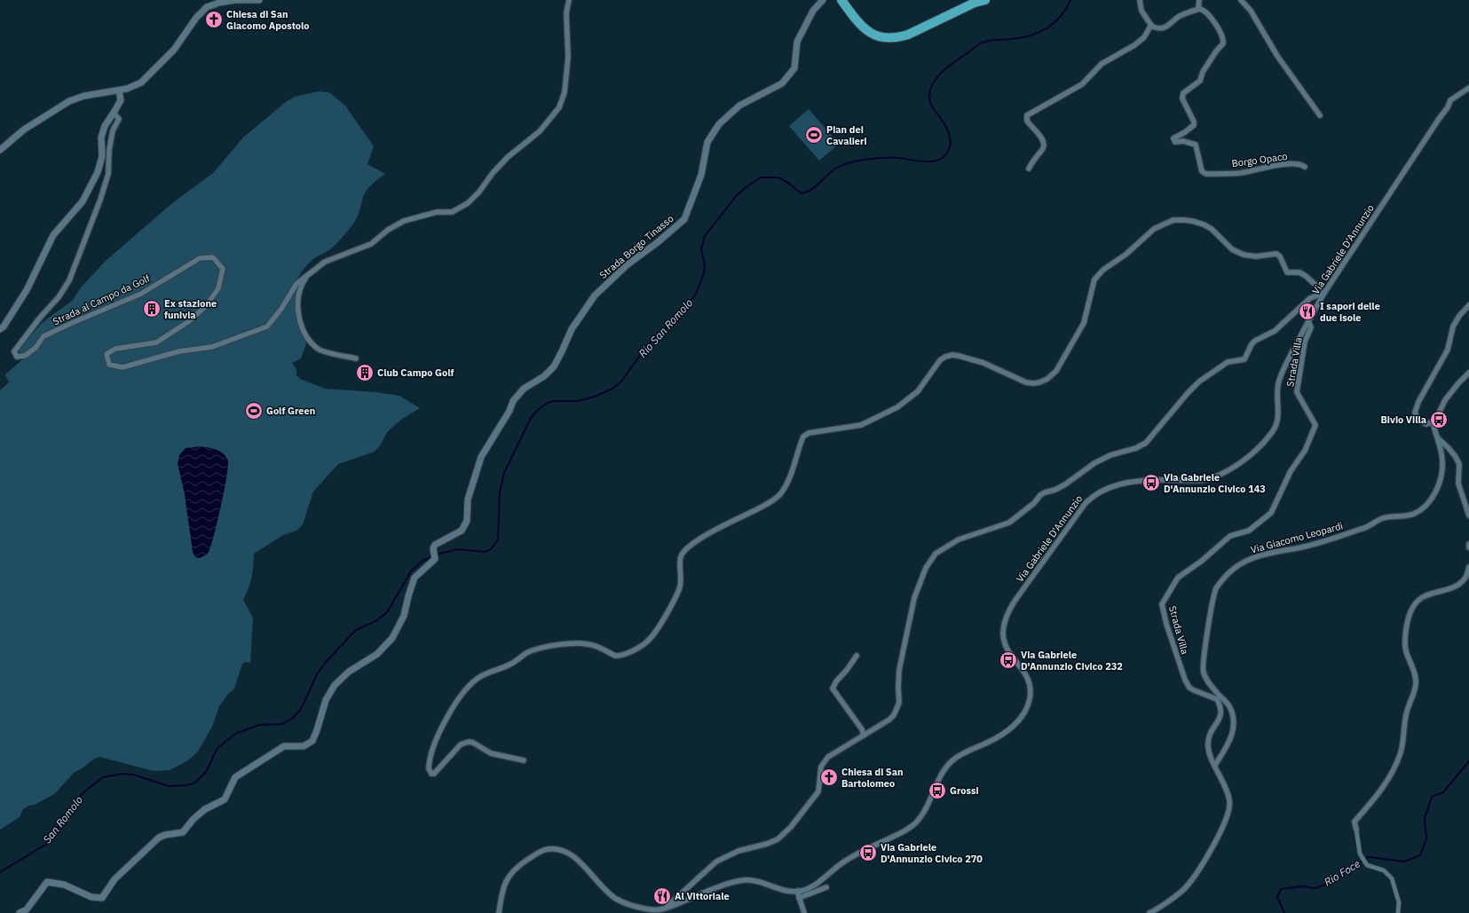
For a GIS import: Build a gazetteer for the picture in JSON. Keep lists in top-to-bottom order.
{
  "streets": {
    "street": [
      "Borgo Opaco",
      "Strada Borgo Tinasso",
      "Via Gabriele D'Annunzio",
      "Strada al Campo da Golf",
      "Strada Villa",
      "Via Giacomo Leopardi"
    ]
  },
  "crossings": [
    ["Via Gabriele D'Annunzio", "Strada Villa"]
  ],
  "water": ["Rio San Romolo", "San Romolo", "Rio Foce"],
  "places": {
    "church": ["Chiesa di San Giacomo Apostolo", "Chiesa di San Bartolomeo"],
    "sports": ["Pian dei Cavalieri", "Golf Green"],
    "building": ["Ex stazione funivia", "Club Campo Golf"],
    "restaurant": ["I sapori delle due isole", "Al Vittoriale"],
    "bus stop": [
      "Bivio Villa",
      "Via Gabriele D'Annunzio Civico 143",
      "Via Gabriele D'Annunzio Civico 232",
      "Grossi",
      "Via Gabriele D'Annunzio Civico 270"
    ]
  }
}
